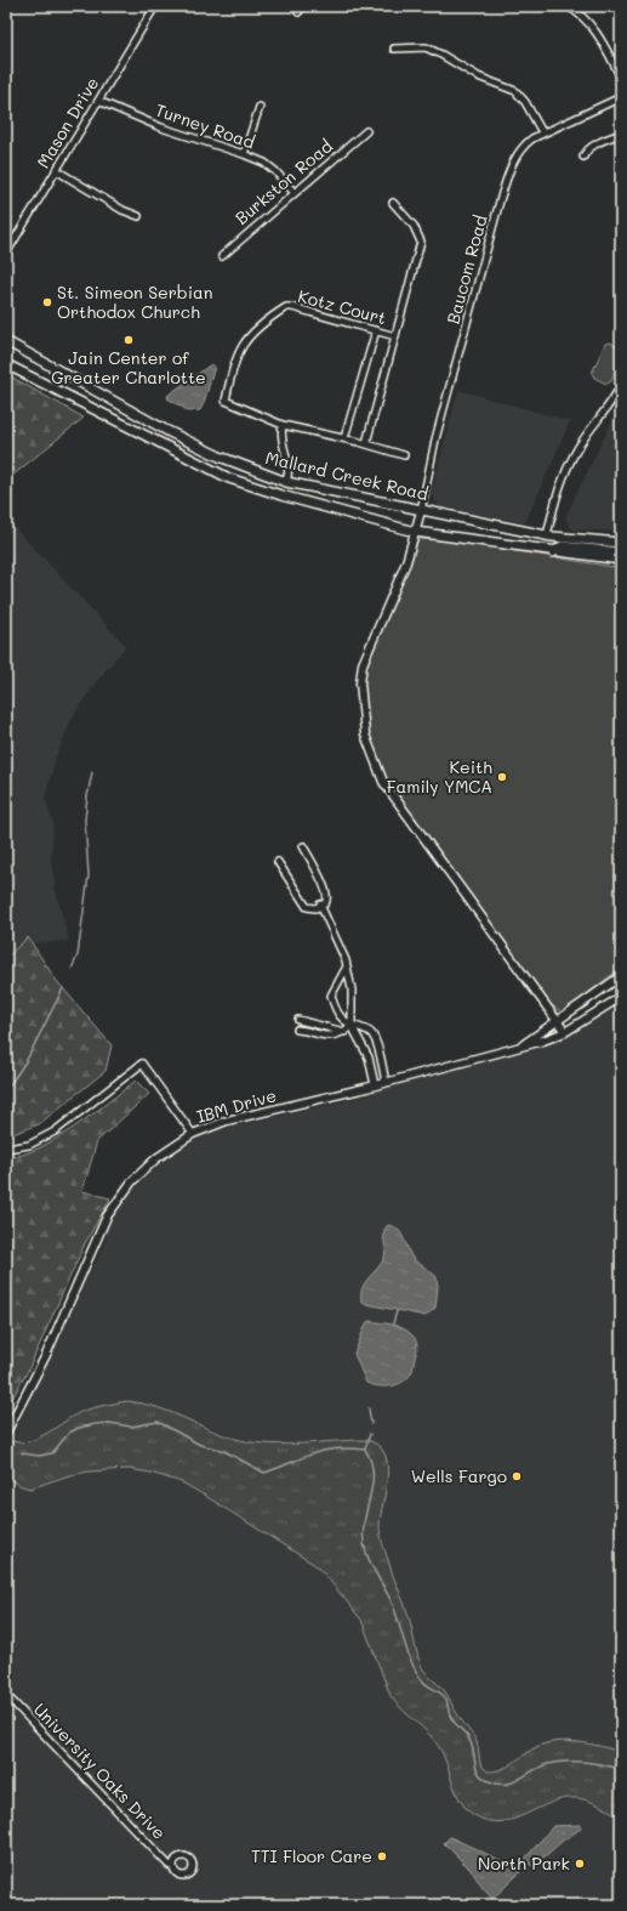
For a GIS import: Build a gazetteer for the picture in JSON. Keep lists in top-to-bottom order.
{
  "streets": {
    "main road": ["Mallard Creek Road"],
    "street": [
      "Mason Drive",
      "Turney Road",
      "Burkston Road",
      "Baucom Road",
      "Kotz Court",
      "IBM Drive",
      "University Oaks Drive"
    ]
  },
  "crossings": [
    ["Mason Drive", "Turney Road"],
    ["Turney Road", "Burkston Road"],
    ["Baucom Road", "Mallard Creek Road"]
  ],
  "places": [
    "St. Simeon Serbian Orthodox Church",
    "Jain Center of Greater Charlotte",
    "Keith Family YMCA",
    "Wells Fargo",
    "TTI Floor Care",
    "North Park"
  ]
}
